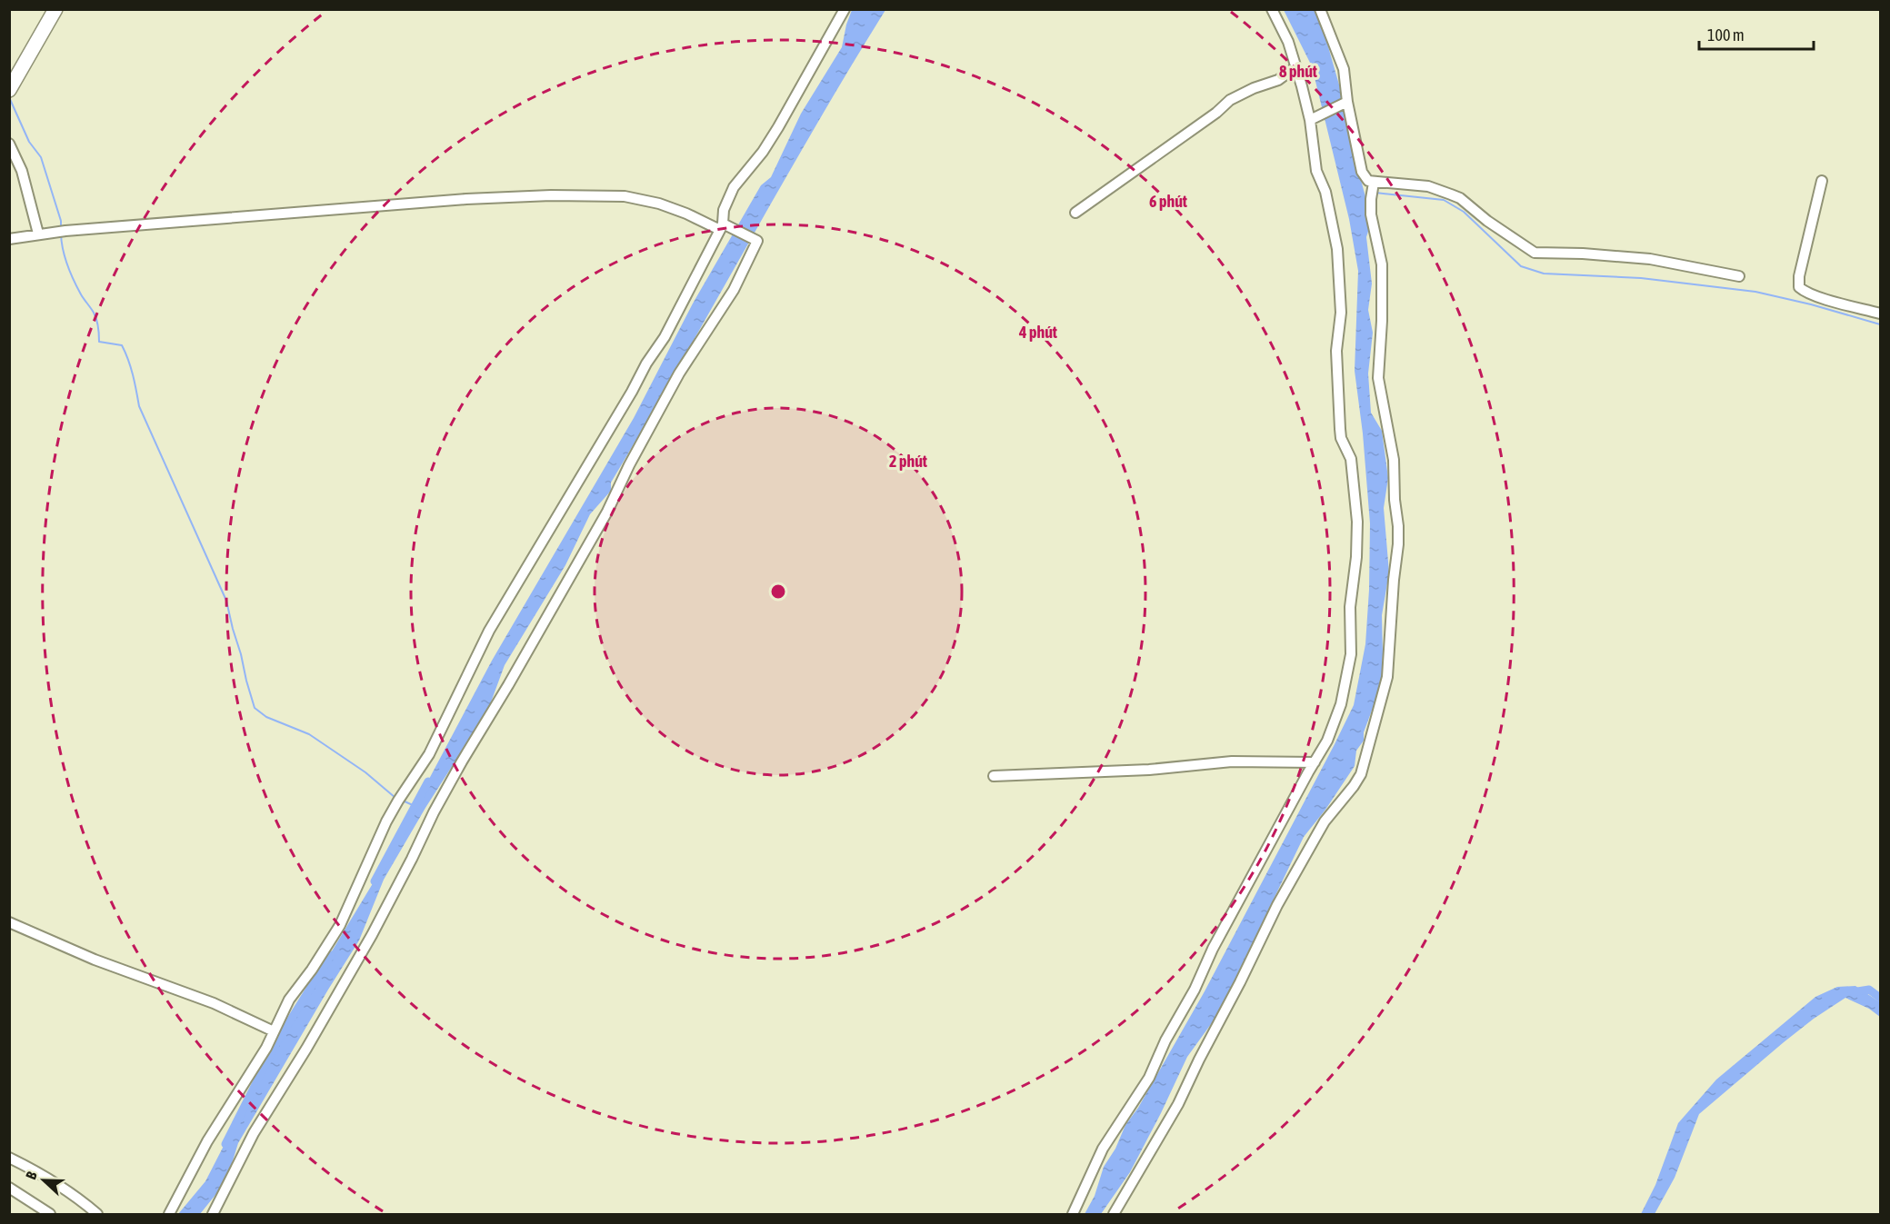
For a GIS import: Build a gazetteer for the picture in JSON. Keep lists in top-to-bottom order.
{
  "scale_bar": "100 m",
  "north": "left",
  "rings": [
    "8 phút",
    "6 phút",
    "4 phút",
    "2 phút"
  ]
}
